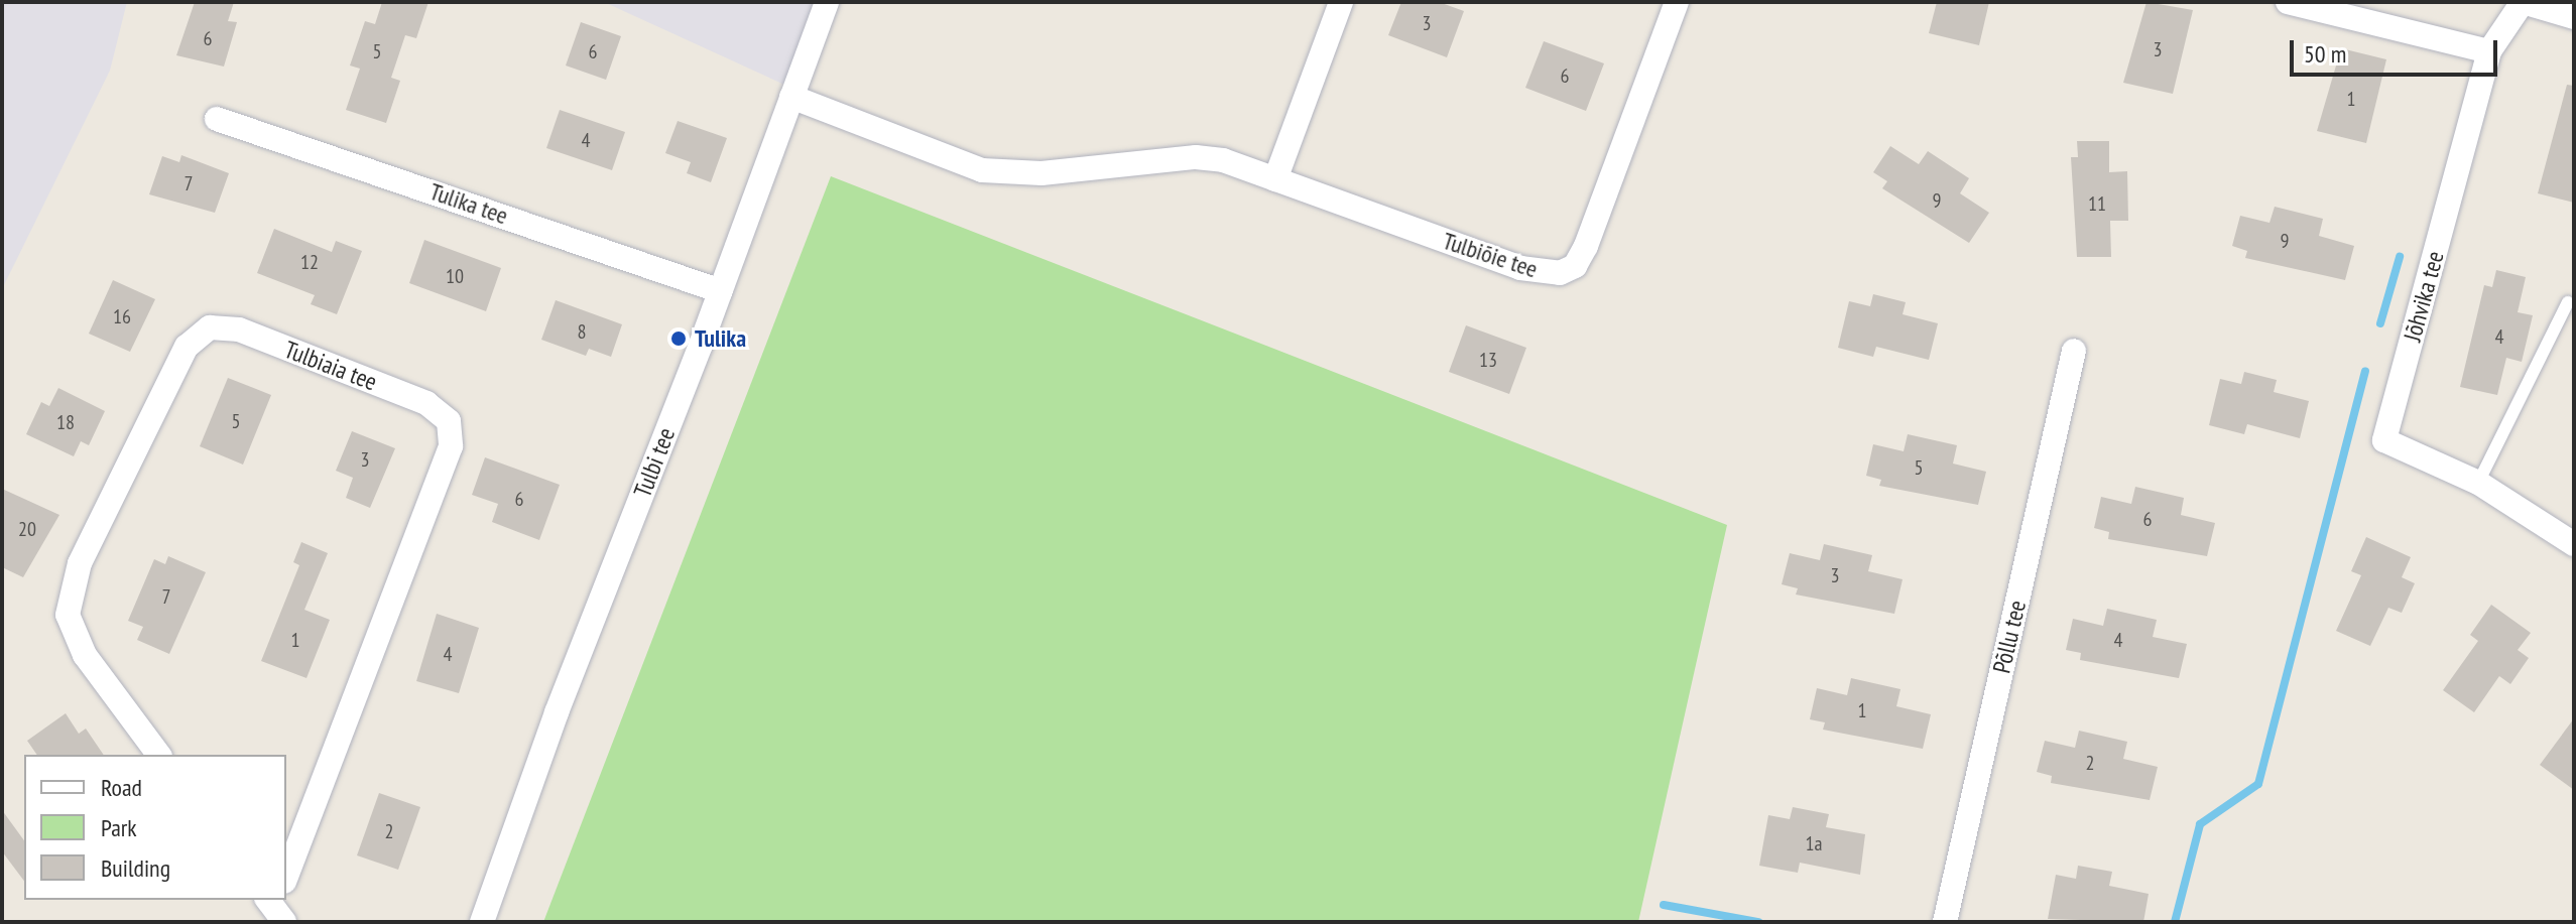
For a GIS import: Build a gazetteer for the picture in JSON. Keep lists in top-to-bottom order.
{
  "streets": {
    "street": [
      "Tulika tee",
      "Tulbiõie tee",
      "Jõhvika tee",
      "Tulbiaia tee",
      "Tulbi tee",
      "Põllu tee"
    ]
  },
  "crossings": [
    ["Tulika tee", "Tulbi tee"],
    ["Tulbiõie tee", "Tulbi tee"]
  ],
  "places": ["Tulika"],
  "house_numbers": [
    "3",
    "6",
    "3",
    "5",
    "6",
    "6",
    "1",
    "4",
    "7",
    "9",
    "11",
    "9",
    "12",
    "10",
    "16",
    "8",
    "4",
    "13",
    "5",
    "18",
    "3",
    "5",
    "6",
    "6",
    "20",
    "3",
    "7",
    "1",
    "4",
    "4",
    "1",
    "2",
    "2",
    "1a"
  ],
  "legend": ["Road", "Park", "Building"],
  "scale_bar": "50 m"
}
